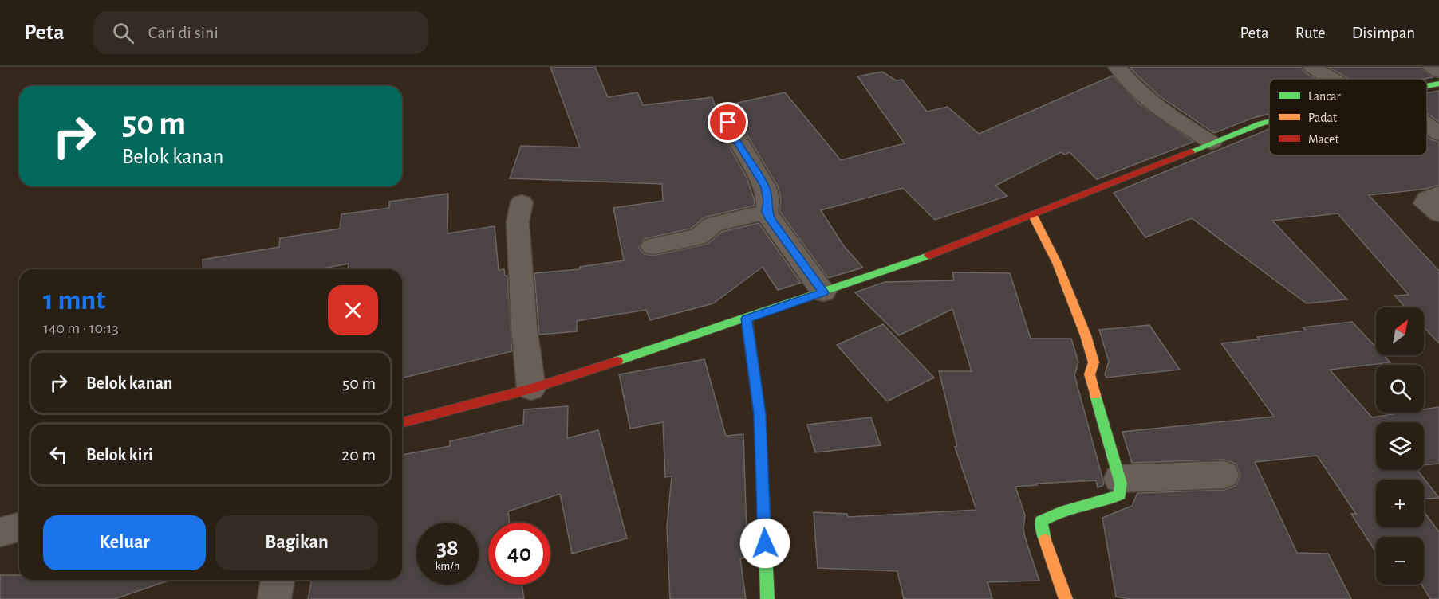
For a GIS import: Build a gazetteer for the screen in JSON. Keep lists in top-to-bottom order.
{
  "legend": ["Lancar", "Padat", "Macet"],
  "north": "top right",
  "page": {
    "header": "Peta",
    "search": "Cari di sini",
    "nav": ["Peta", "Rute", "Disimpan"],
    "turn": ["50 m", "Belok kanan"],
    "heading": ["1 mnt", "140 m · 10:13"],
    "map_buttons": ["+", "−"],
    "list": [
      {
        "name": "Belok kanan",
        "value": "50 m"
      },
      {
        "name": "Belok kiri",
        "value": "20 m"
      }
    ],
    "buttons": ["Keluar", "Bagikan"],
    "speed": "38 km/h",
    "limit": "40"
  }
}
